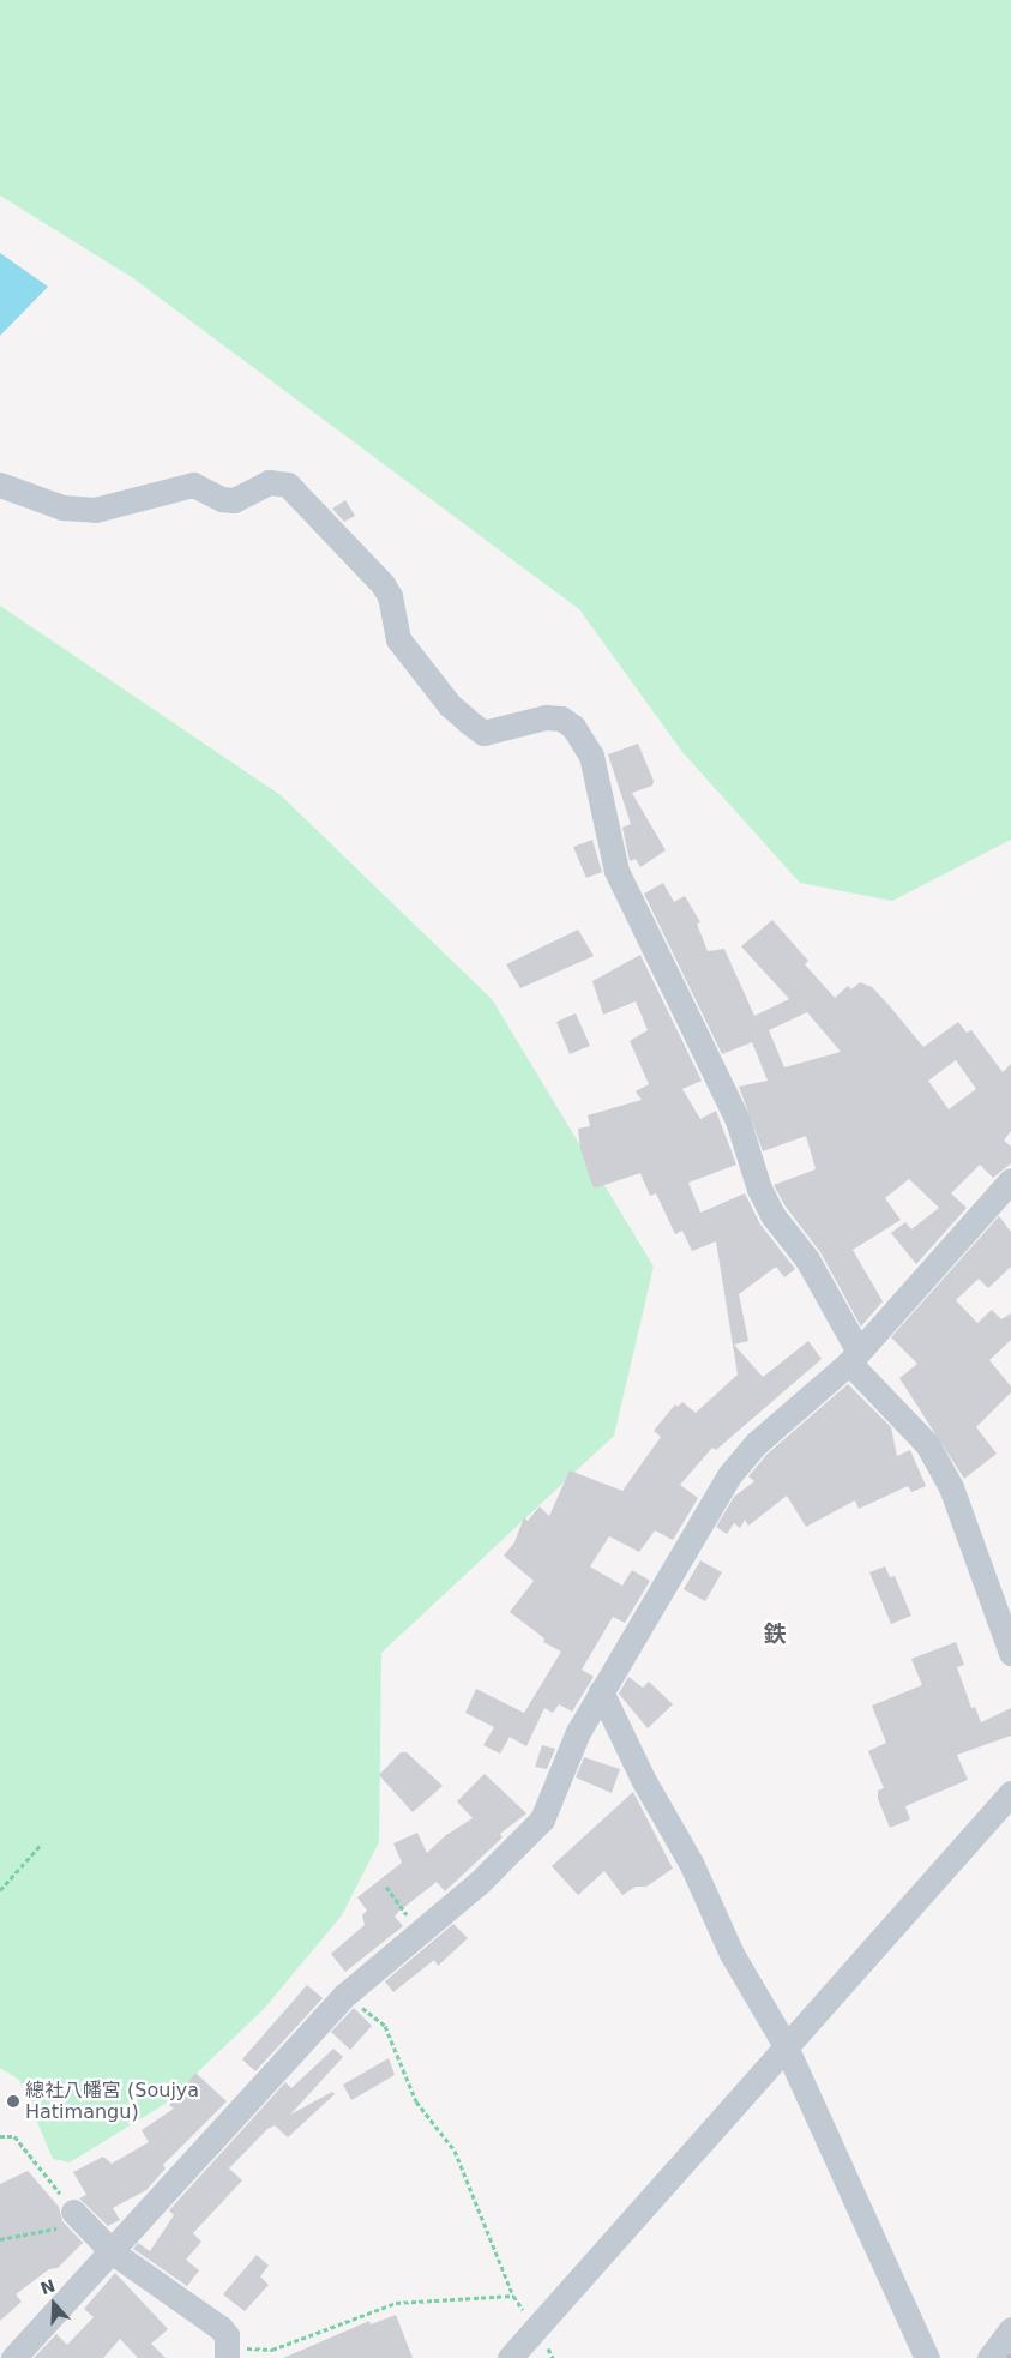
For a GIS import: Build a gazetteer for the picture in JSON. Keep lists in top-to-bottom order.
{
  "districts": ["鉄"],
  "places": ["總社八幡宮 (Soujya Hatimangu)"],
  "north": "top"
}
